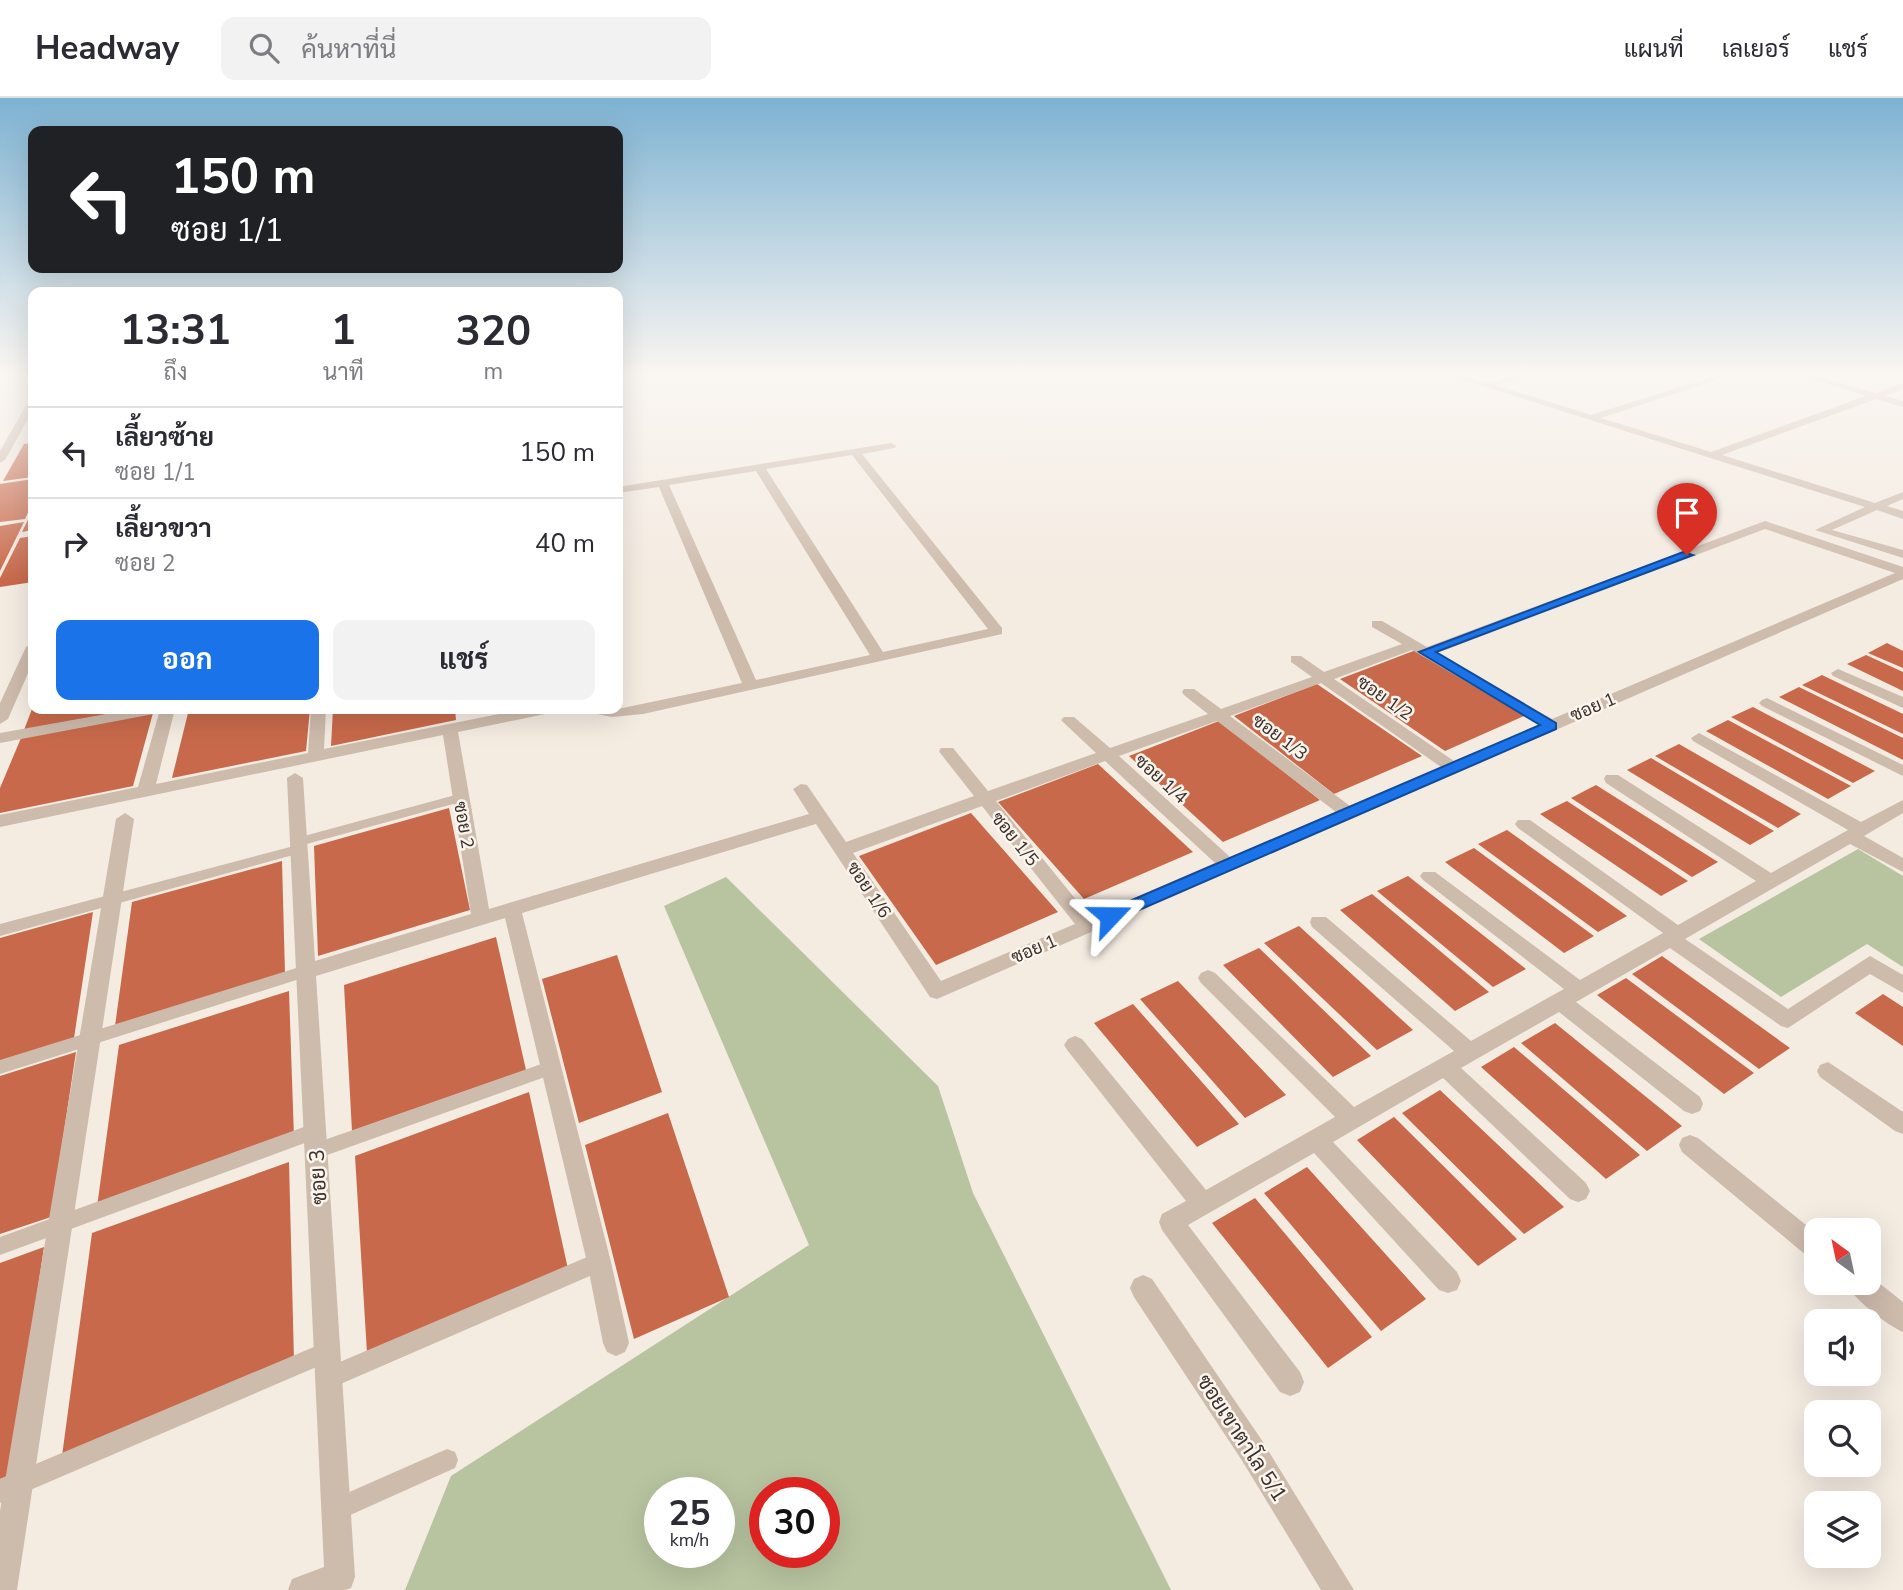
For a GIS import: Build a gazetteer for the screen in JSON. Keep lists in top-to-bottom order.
{
  "streets": {
    "street": [
      "ซอย 1/2",
      "ซอย 1",
      "ซอย 1/3",
      "ซอย 1/4",
      "ซอย 2",
      "ซอย 1/5",
      "ซอย 1/6",
      "ซอย 3",
      "ซอยเขาตาโล 5/1"
    ]
  },
  "crossings": [
    ["ซอย 1/2", "ซอย 1"],
    ["ซอย 1", "ซอย 1/3"],
    ["ซอย 1", "ซอย 1/4"],
    ["ซอย 1", "ซอย 1/5"],
    ["ซอย 1", "ซอย 1/6"]
  ],
  "north": "top left",
  "page": {
    "header": "Headway",
    "search": "ค้นหาที่นี่",
    "nav": ["แผนที่", "เลเยอร์", "แชร์"],
    "turn": ["150 m", "ซอย 1/1"],
    "eta": [
      "13:31",
      "ถึง",
      "1",
      "นาที",
      "320",
      "m"
    ],
    "list": [
      {
        "name": "เลี้ยวซ้าย",
        "note": "ซอย 1/1",
        "value": "150 m"
      },
      {
        "name": "เลี้ยวขวา",
        "note": "ซอย 2",
        "value": "40 m"
      }
    ],
    "buttons": ["ออก", "แชร์"],
    "speed": "25 km/h",
    "limit": "30"
  }
}
